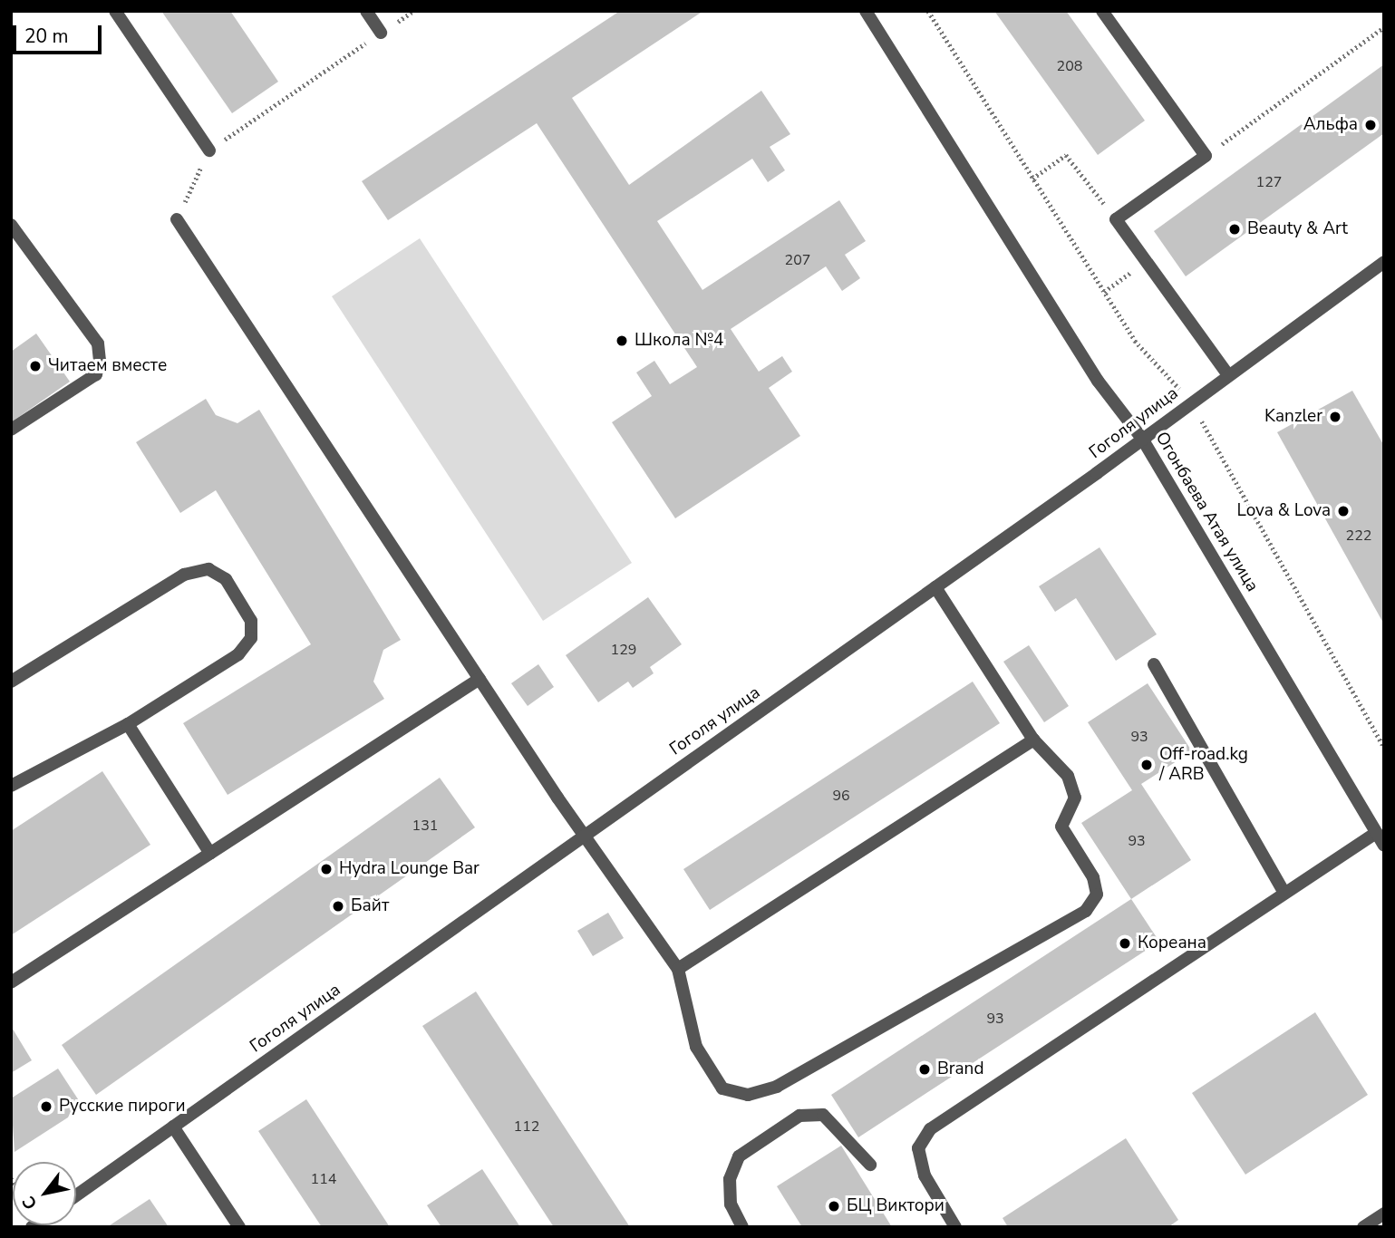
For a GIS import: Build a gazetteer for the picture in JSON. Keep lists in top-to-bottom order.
{
  "streets": {
    "street": ["Гоголя улица", "Огонбаева Атая улица"]
  },
  "crossings": [
    ["Гоголя улица", "Огонбаева Атая улица"]
  ],
  "places": [
    "Альфа",
    "Beauty & Art",
    "Школа №4",
    "Читаем вместе",
    "Kanzler",
    "Lova & Lova",
    "Off-road.kg / ARB",
    "Hydra Lounge Bar",
    "Байт",
    "Кореана",
    "Brand",
    "Русские пироги",
    "БЦ Виктори"
  ],
  "house_numbers": [
    "208",
    "127",
    "207",
    "222",
    "129",
    "93",
    "96",
    "131",
    "93",
    "93",
    "112",
    "114"
  ],
  "scale_bar": "20 m",
  "north": "bottom left"
}
